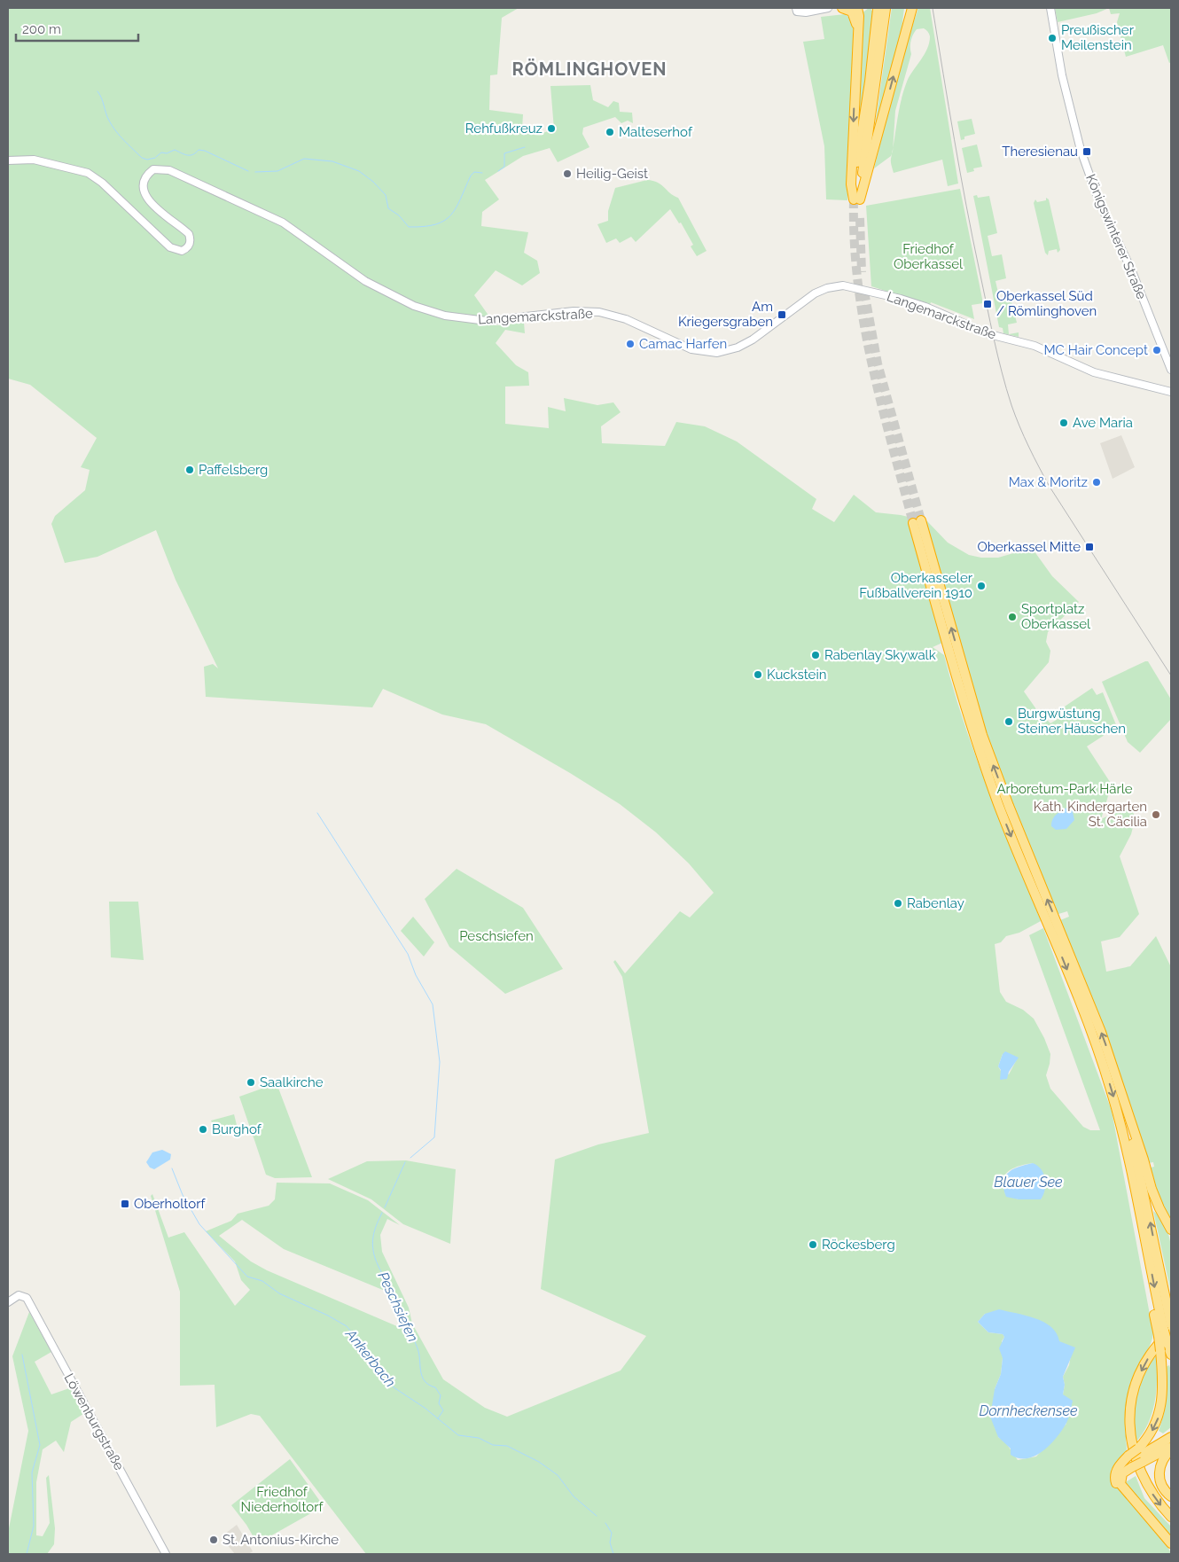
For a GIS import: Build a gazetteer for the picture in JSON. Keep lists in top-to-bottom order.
{
  "streets": {
    "main road": ["Königswinterer Straße", "Langemarckstraße", "Löwenburgstraße"]
  },
  "districts": ["RÖMLINGHOVEN"],
  "water": [
    "Blauer See",
    "Peschsiefen",
    "Ankerbach",
    "Dornheckensee"
  ],
  "parks": [
    "Friedhof Oberkassel",
    "Arboretum-Park Härle",
    "Peschsiefen",
    "Friedhof Niederholtorf"
  ],
  "places": {
    "other": [
      "Preußischer Meilenstein",
      "Rehfußkreuz",
      "Malteserhof",
      "Heilig-Geist",
      "Camac Harfen",
      "MC Hair Concept",
      "Ave Maria",
      "Paffelsberg",
      "Max & Moritz",
      "Oberkasseler Fußballverein 1910",
      "Sportplatz Oberkassel",
      "Rabenlay Skywalk",
      "Kuckstein",
      "Burgwüstung Steiner Häuschen",
      "Kath. Kindergarten St. Cäcilia",
      "Rabenlay",
      "Saalkirche",
      "Burghof",
      "Röckesberg",
      "St. Antonius-Kirche"
    ],
    "transit": [
      "Theresienau",
      "Oberkassel Süd / Römlinghoven",
      "Am Kriegersgraben",
      "Oberkassel Mitte",
      "Oberholtorf"
    ]
  },
  "scale_bar": "200 m"
}
